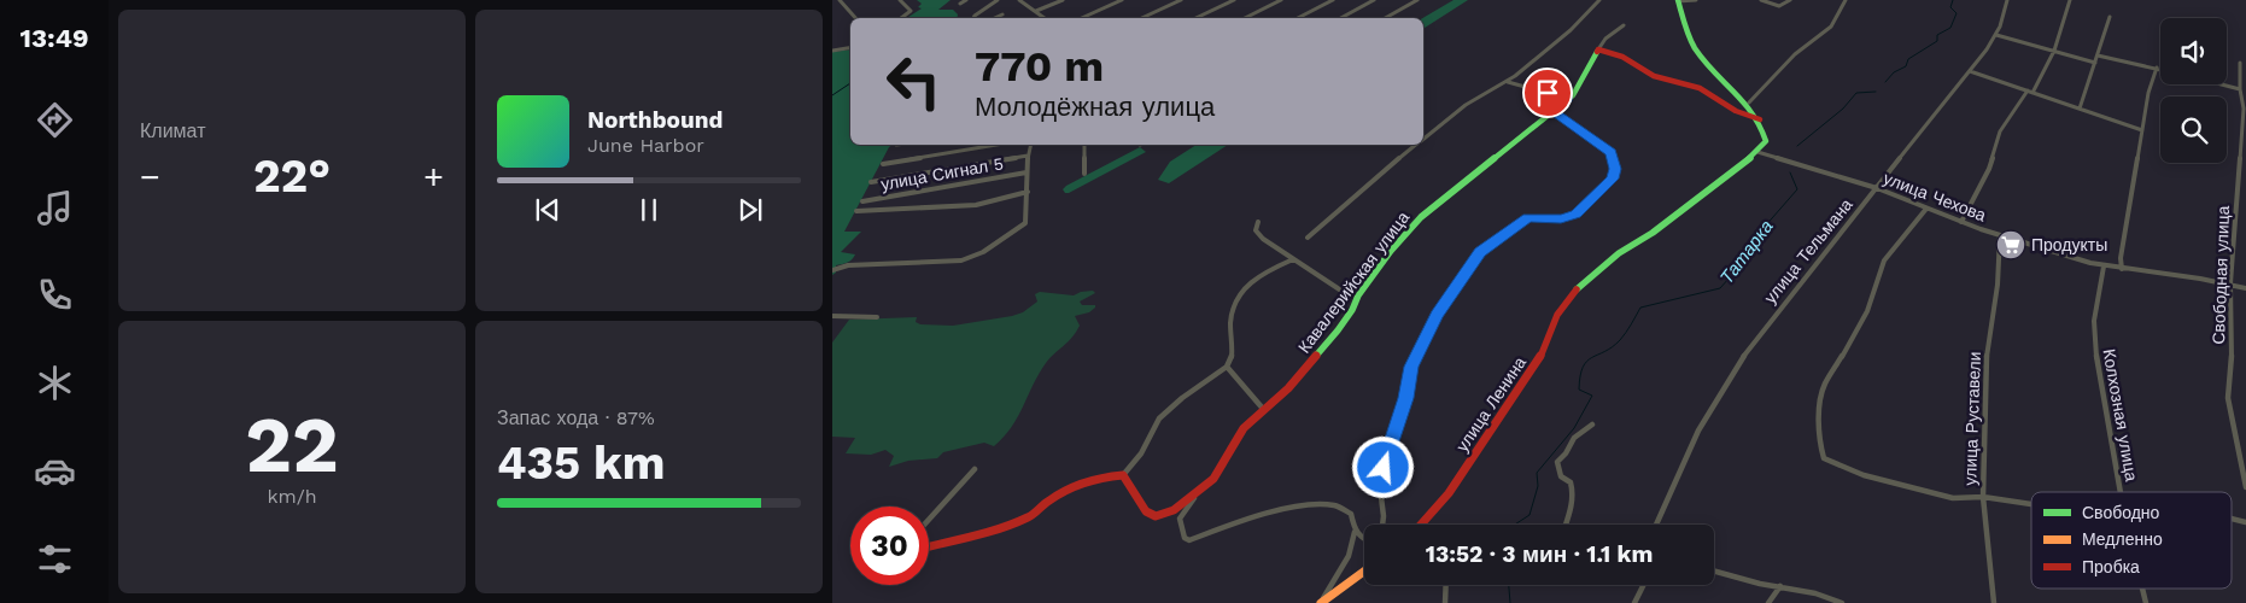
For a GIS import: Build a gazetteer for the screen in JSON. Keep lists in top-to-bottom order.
{
  "streets": {
    "street": [
      "улица Сигнал 5",
      "улица Чехова",
      "улица Тельмана",
      "Свободная улица",
      "Кавалерийская улица",
      "улица Ленина",
      "Колхозная улица",
      "улица Руставели"
    ]
  },
  "crossings": [
    ["улица Чехова", "улица Тельмана"],
    ["улица Чехова", "Свободная улица"],
    ["улица Чехова", "улица Ленина"],
    ["улица Чехова", "Колхозная улица"],
    ["улица Чехова", "улица Руставели"]
  ],
  "water": ["Татарка"],
  "places": {
    "supermarket": ["Продукты"]
  },
  "legend": ["Свободно", "Медленно", "Пробка"],
  "page": {
    "tabs": "13:49",
    "tile": [
      "Климат",
      ["22", "km/h"],
      ["Запас хода · 87%", "435 km"]
    ],
    "turn": ["770 m", "Молодёжная улица"],
    "song": ["Northbound", "June Harbor"],
    "heat": ["−", "22°", "+"],
    "limit": "30",
    "trip": "13:52 · 3 мин · 1.1 km"
  }
}
